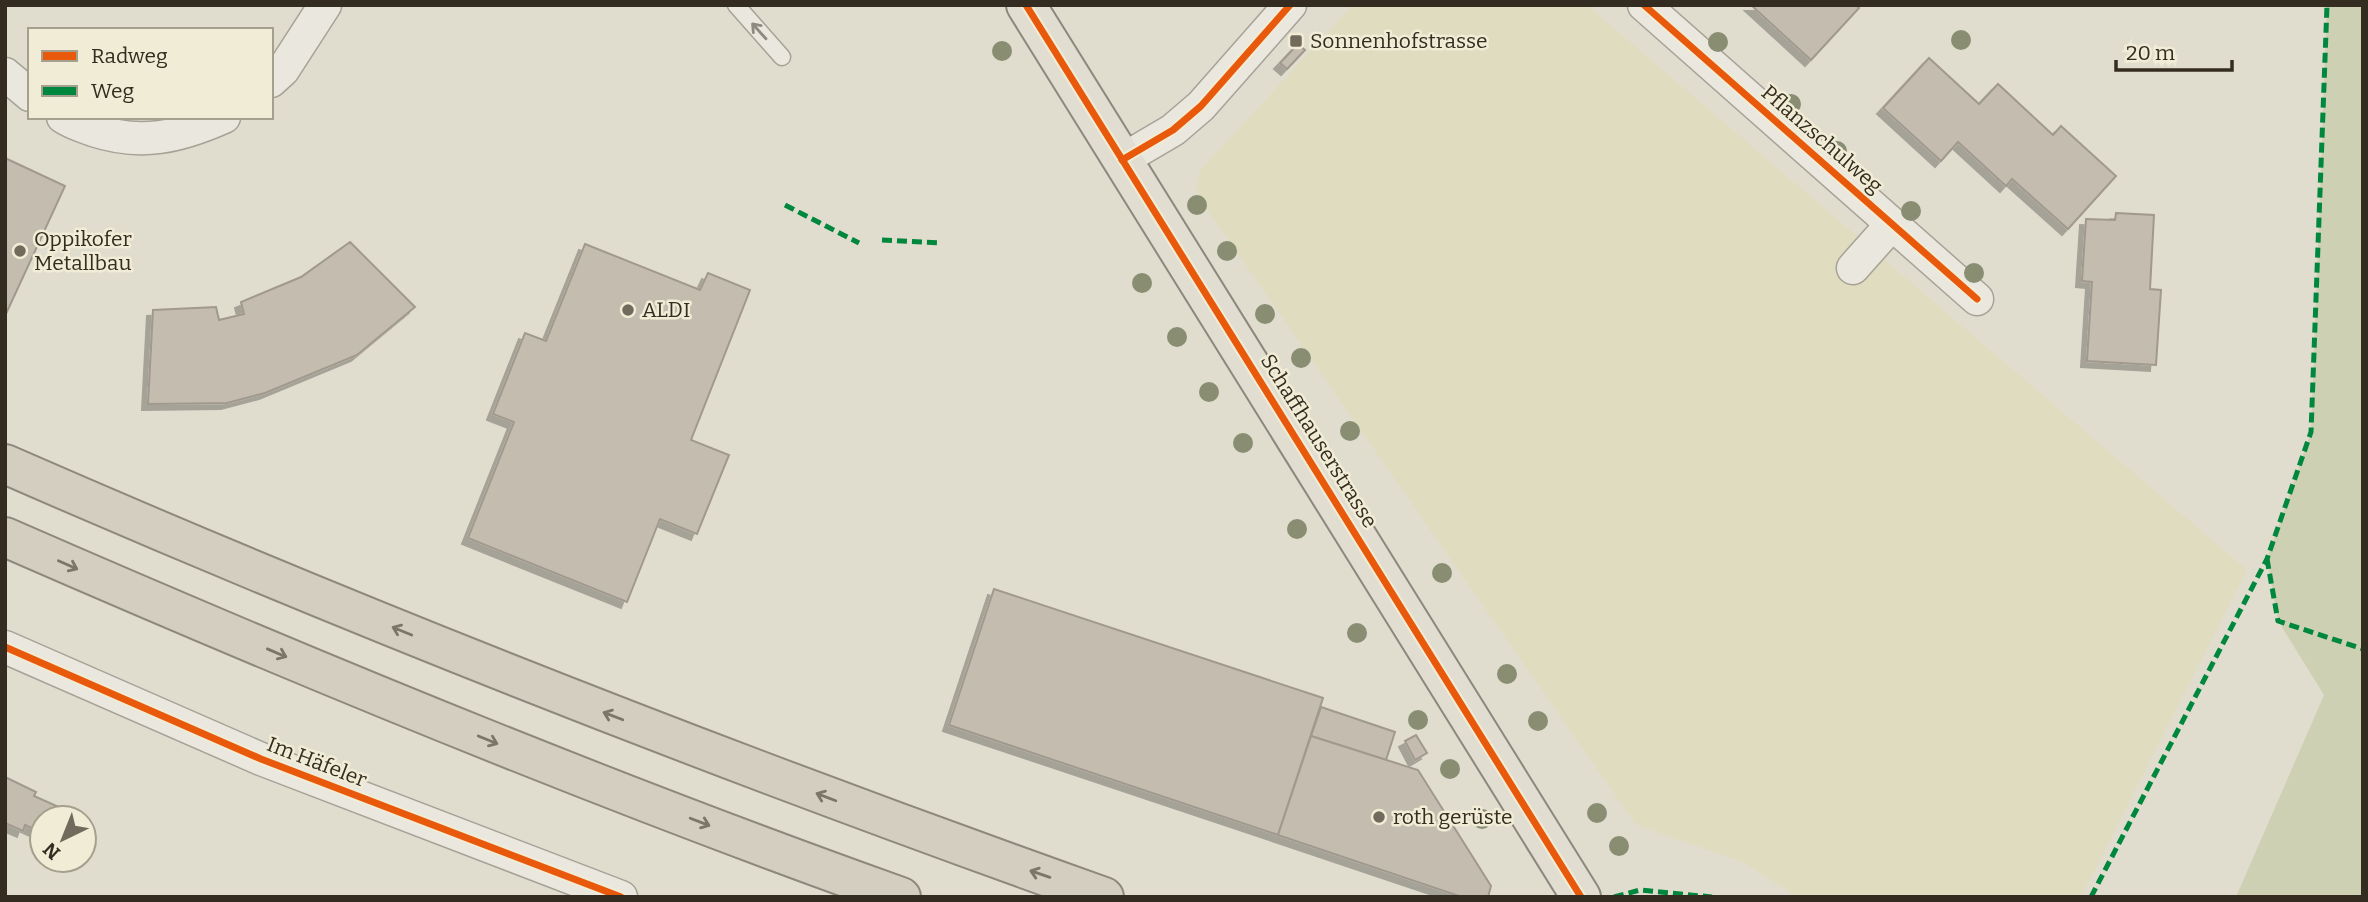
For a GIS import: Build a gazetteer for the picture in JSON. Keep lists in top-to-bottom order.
{
  "streets": {
    "main road": ["Schaffhauserstrasse"],
    "street": ["Pflanzschulweg", "Im Häfeler"]
  },
  "places": {
    "transit": ["Sonnenhofstrasse"],
    "other": ["Oppikofer Metallbau", "ALDI", "roth gerüste"]
  },
  "legend": ["Radweg", "Weg"],
  "scale_bar": "20 m",
  "north": "bottom left"
}
